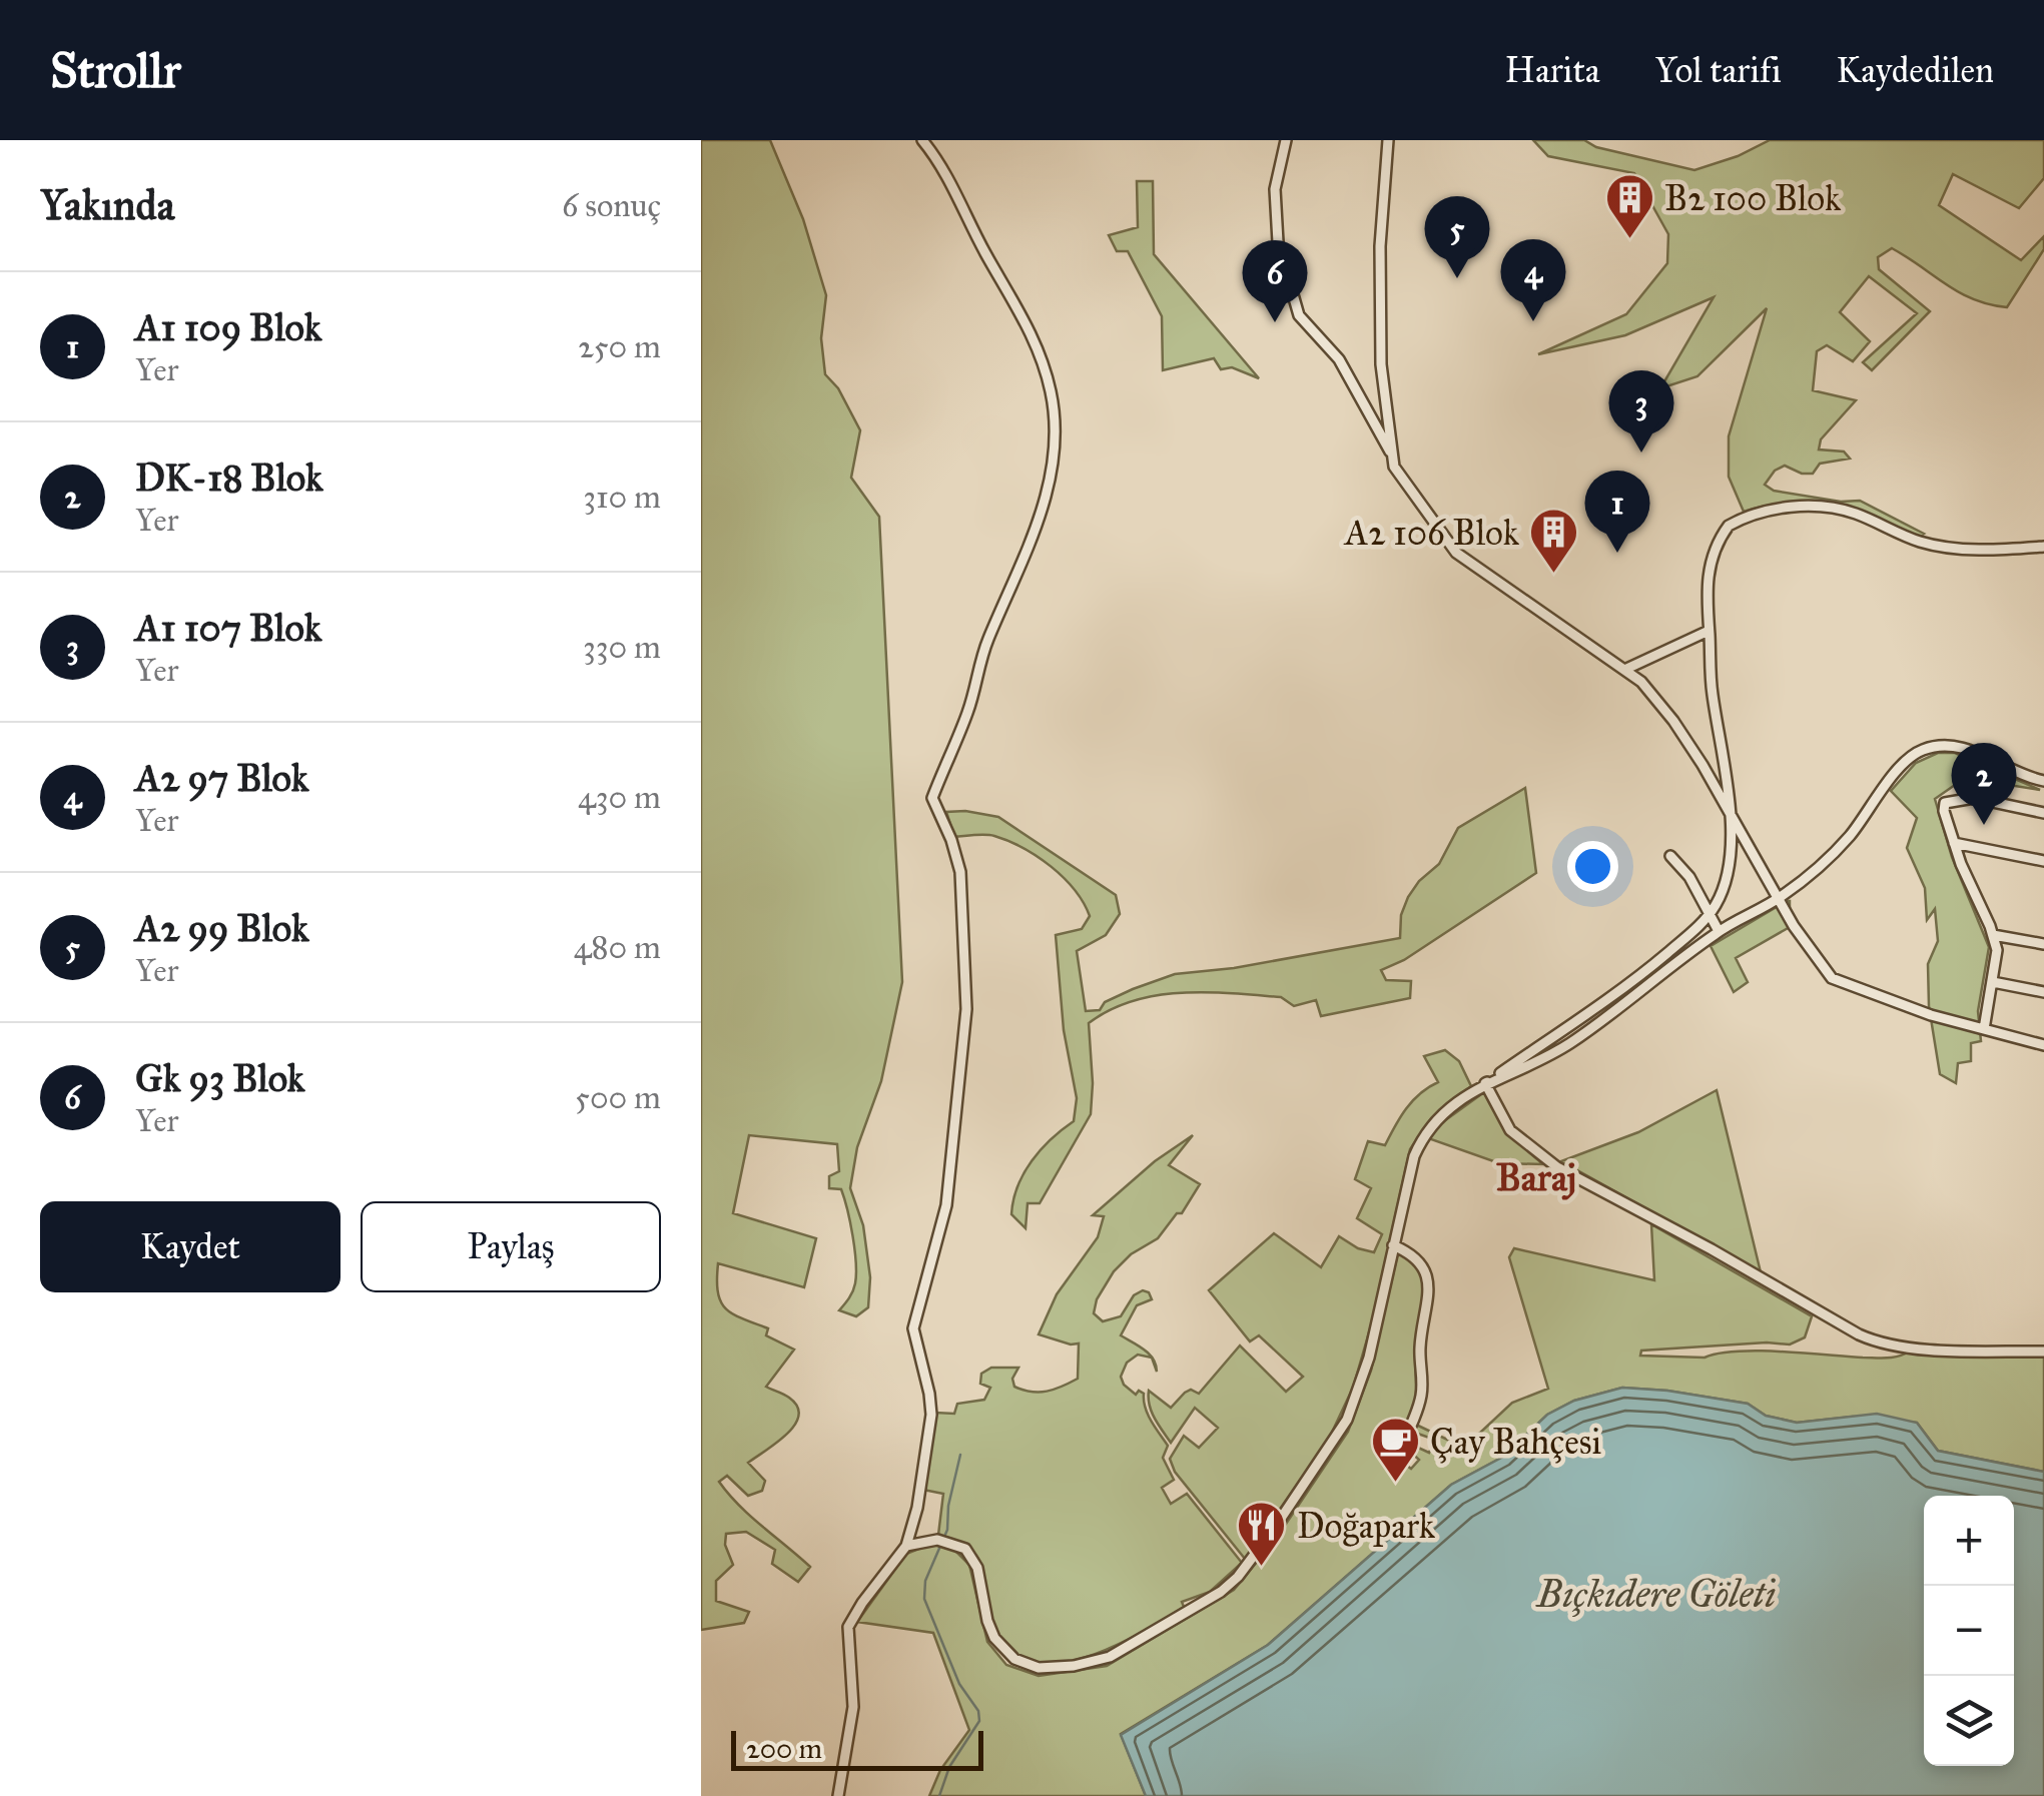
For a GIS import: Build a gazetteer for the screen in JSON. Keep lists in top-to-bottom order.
{
  "districts": ["Baraj"],
  "water": ["Bıçkıdere Göleti"],
  "places": {
    "building": ["B2 100 Blok", "A2 106 Blok"],
    "cafe": ["Çay Bahçesi"],
    "restaurant": ["Doğapark"]
  },
  "scale_bar": "200 m",
  "page": {
    "header": "Strollr",
    "nav": ["Harita", "Yol tarifi", "Kaydedilen"],
    "heading": ["Yakında", "6 sonuç"],
    "pins": [
      "5",
      "4",
      "6",
      "3",
      "1",
      "2"
    ],
    "list": [
      {
        "mark": "1",
        "name": "A1 109 Blok",
        "note": "Yer",
        "value": "250 m"
      },
      {
        "mark": "2",
        "name": "DK-18 Blok",
        "note": "Yer",
        "value": "310 m"
      },
      {
        "mark": "3",
        "name": "A1 107 Blok",
        "note": "Yer",
        "value": "330 m"
      },
      {
        "mark": "4",
        "name": "A2 97 Blok",
        "note": "Yer",
        "value": "430 m"
      },
      {
        "mark": "5",
        "name": "A2 99 Blok",
        "note": "Yer",
        "value": "480 m"
      },
      {
        "mark": "6",
        "name": "Gk 93 Blok",
        "note": "Yer",
        "value": "500 m"
      }
    ],
    "buttons": ["Kaydet", "Paylaş"],
    "map_buttons": ["+", "−"],
    "scale": "200 m"
  }
}
